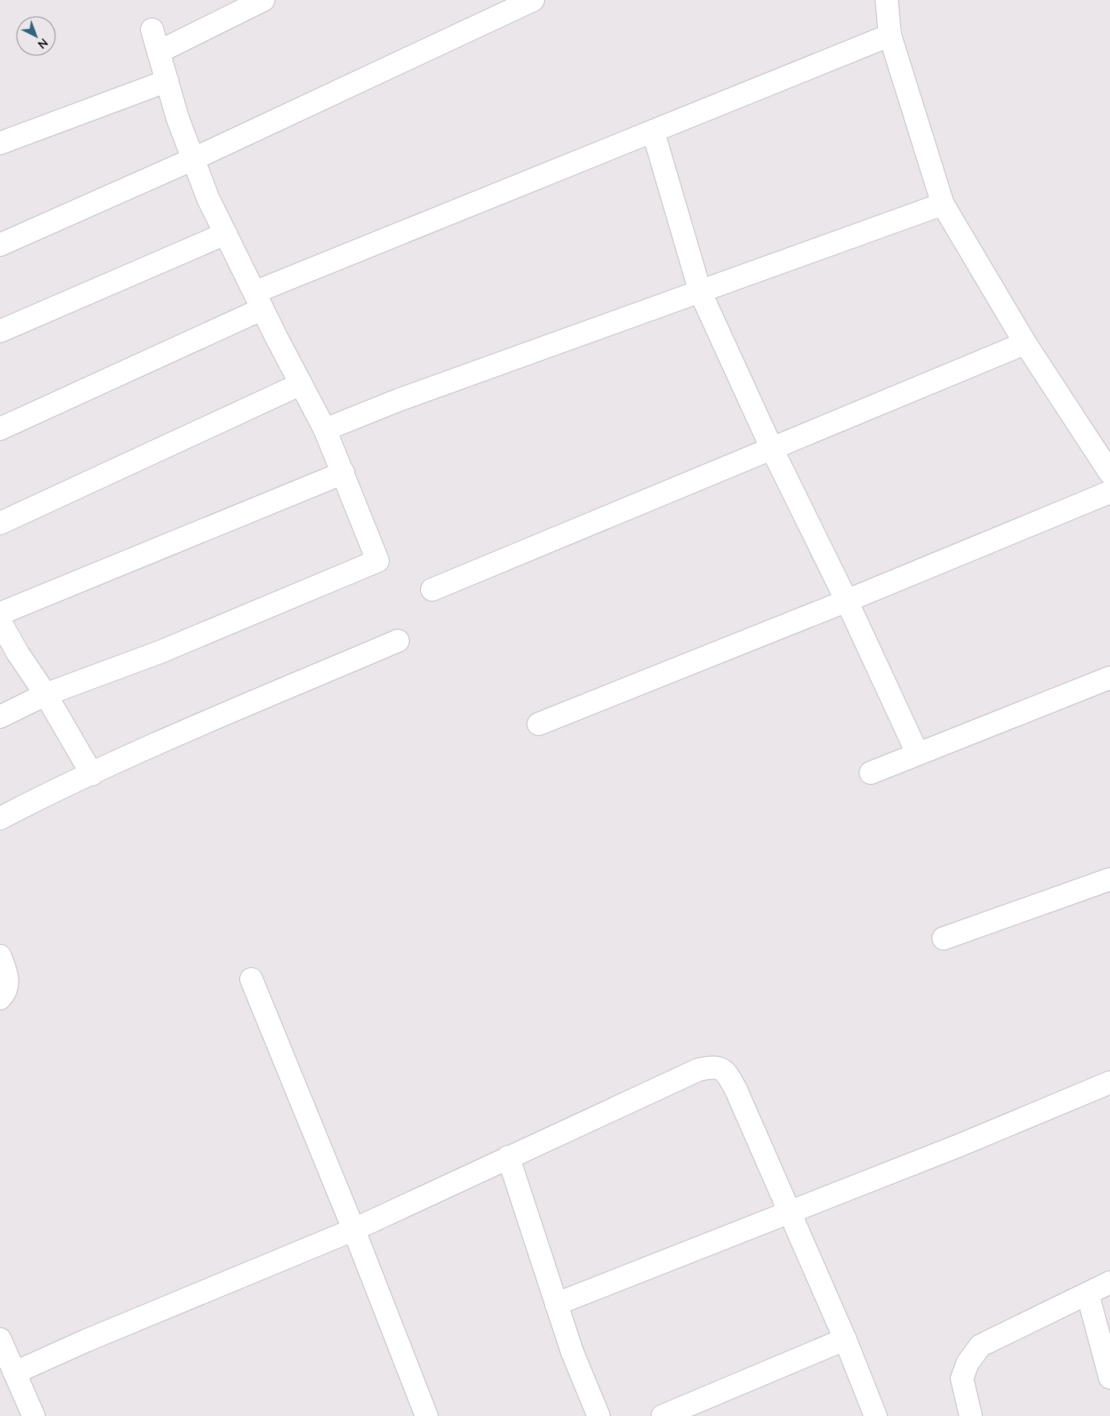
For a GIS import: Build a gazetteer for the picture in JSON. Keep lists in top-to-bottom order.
{
  "north": "bottom right"
}
